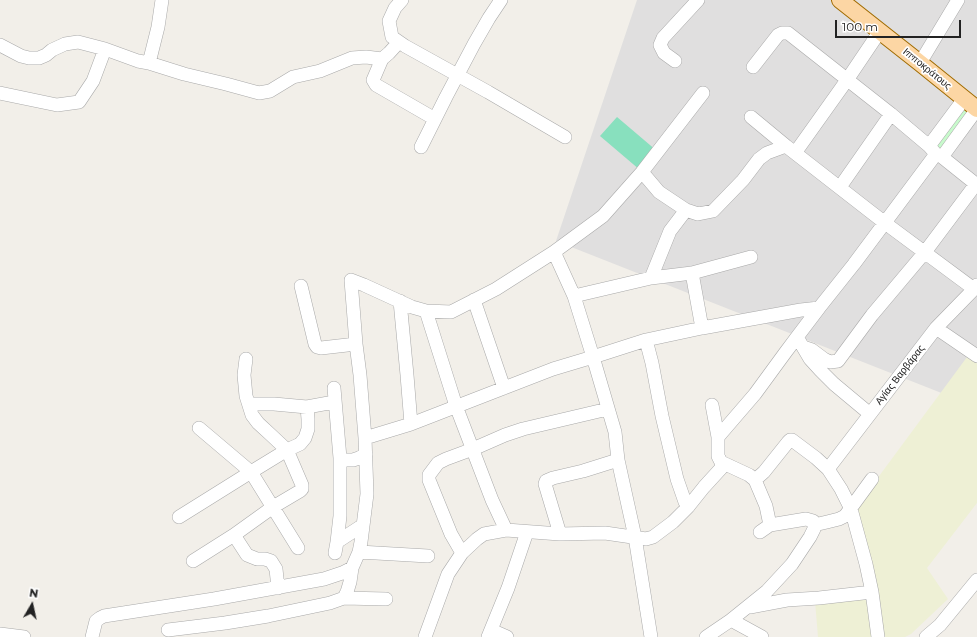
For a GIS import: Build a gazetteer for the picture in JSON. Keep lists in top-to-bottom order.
{
  "streets": {
    "main road": ["Ιπποκράτους"],
    "street": ["Αγίας Βαρβάρας"]
  },
  "scale_bar": "100 m",
  "north": "top"
}
